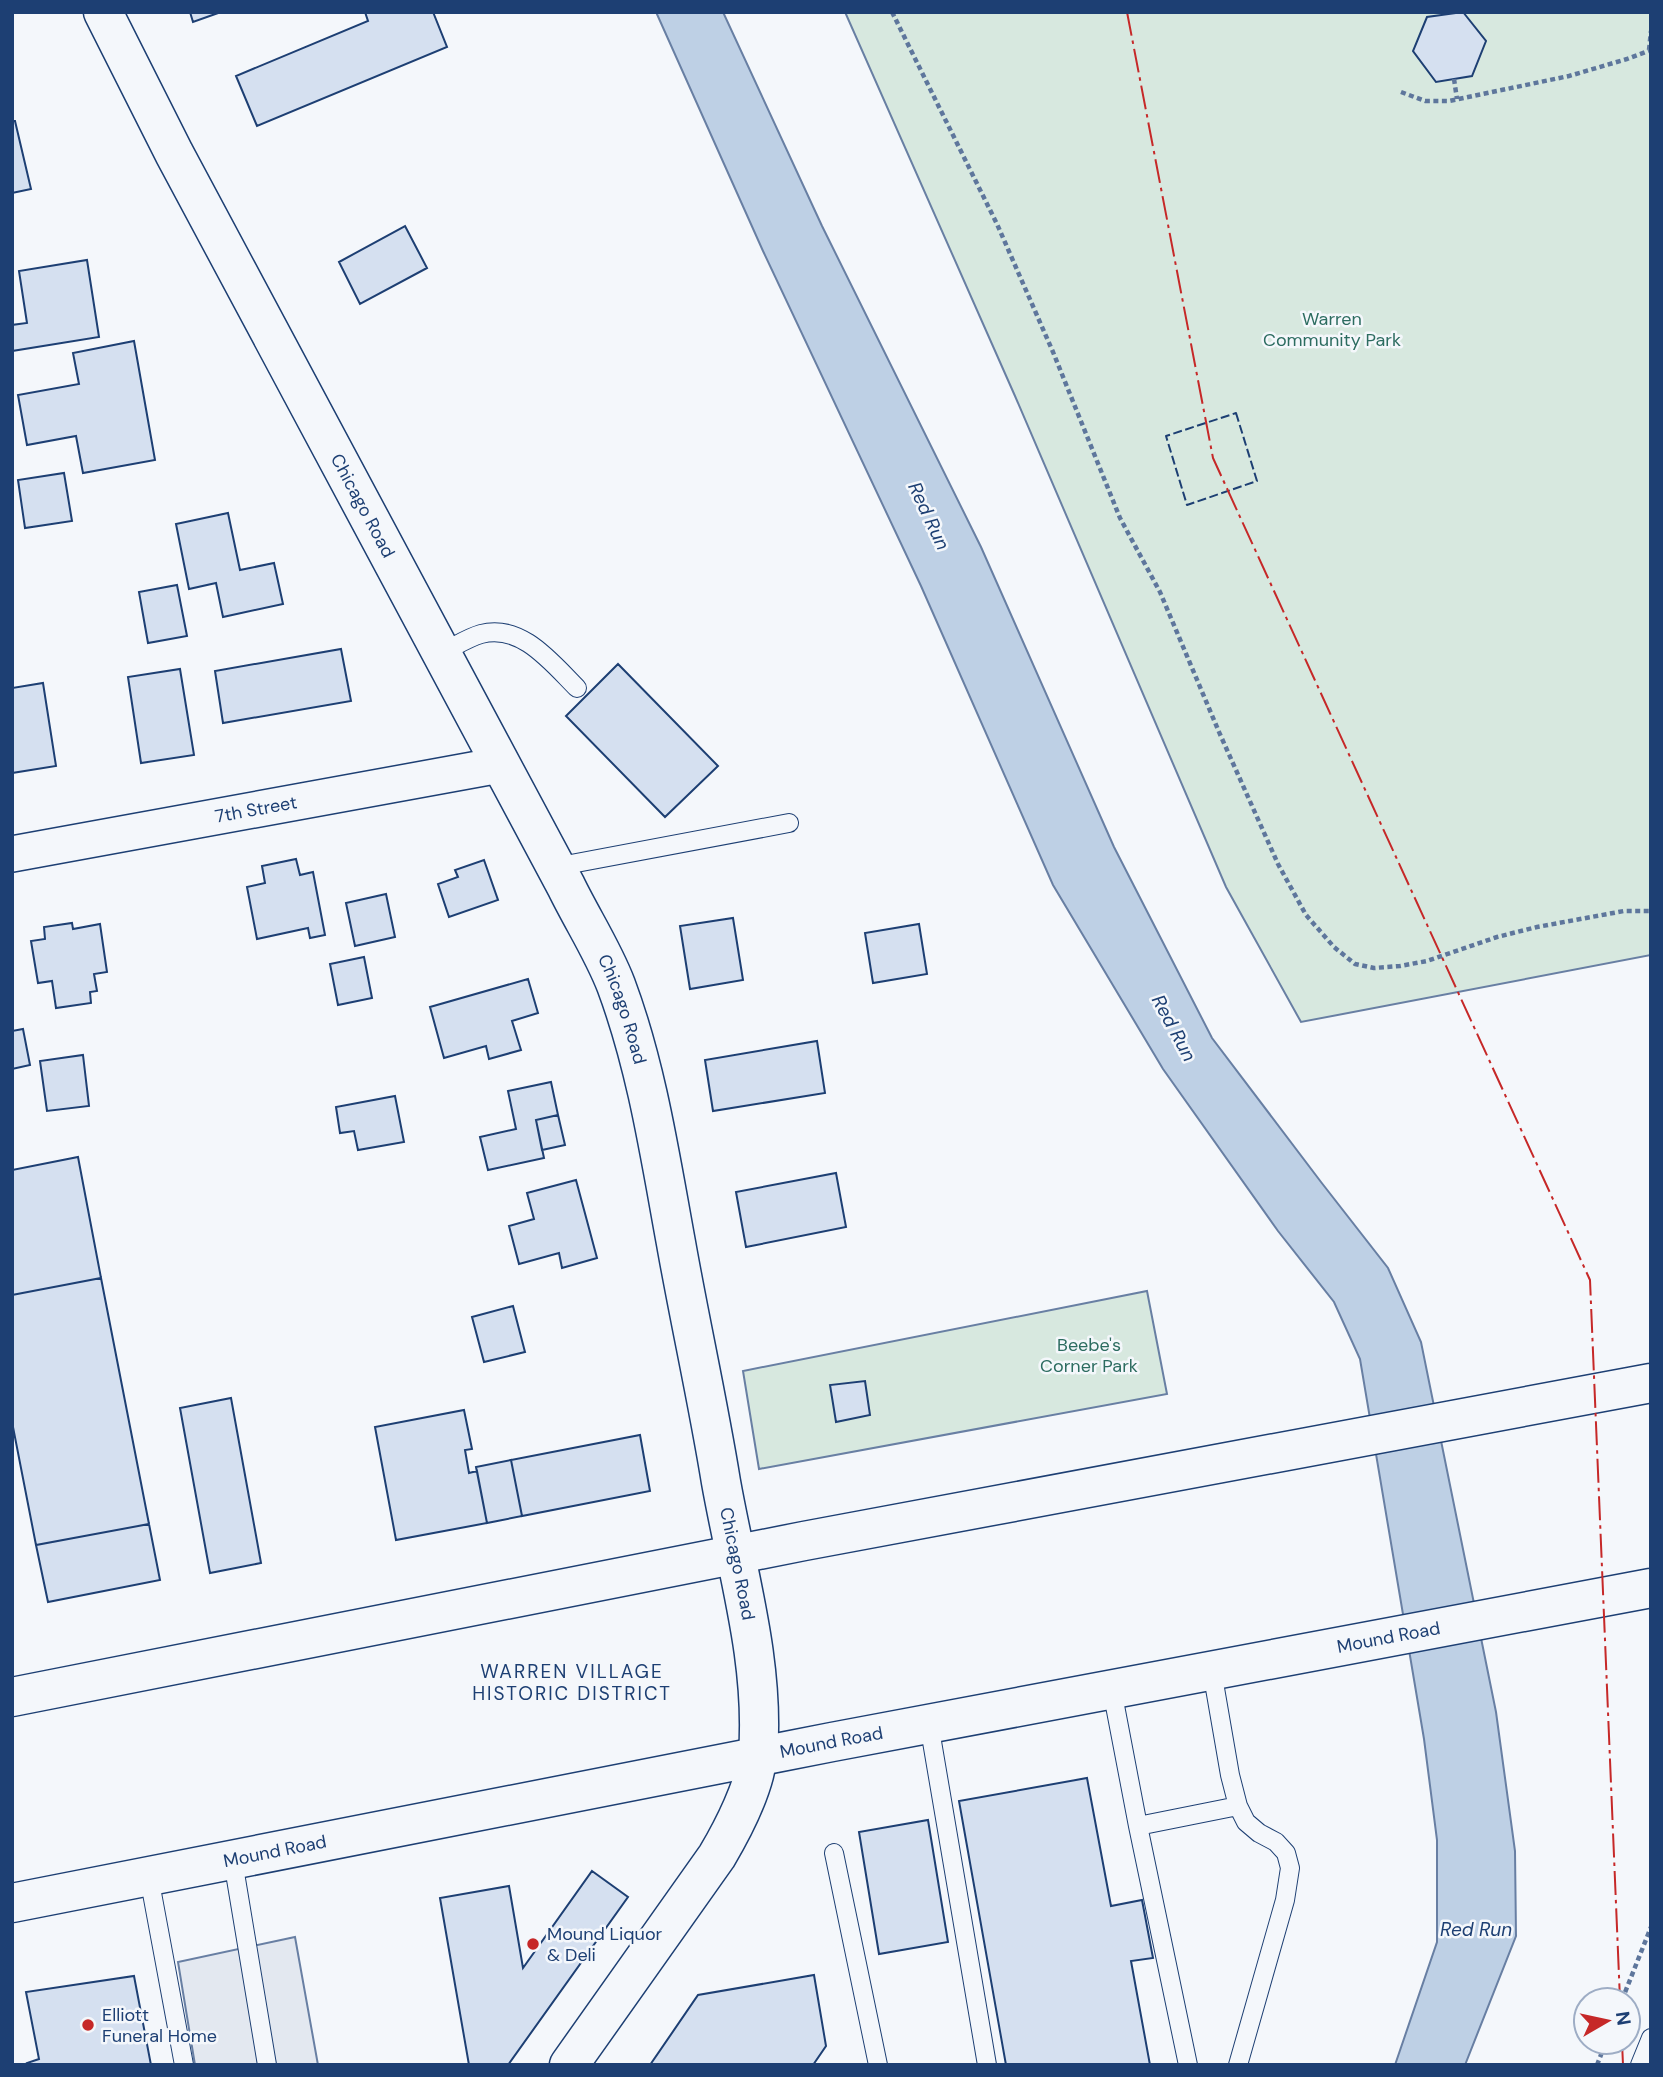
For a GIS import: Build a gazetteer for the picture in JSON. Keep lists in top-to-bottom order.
{
  "streets": {
    "main road": ["Chicago Road", "Mound Road"],
    "street": ["7th Street"]
  },
  "crossings": [
    ["Chicago Road", "7th Street"],
    ["Chicago Road", "Mound Road"]
  ],
  "districts": ["WARREN VILLAGE HISTORIC DISTRICT"],
  "water": ["Red Run"],
  "parks": ["Warren Community Park", "Beebe's Corner Park"],
  "places": ["Mound Liquor & Deli", "Elliott Funeral Home"],
  "north": "right"
}
